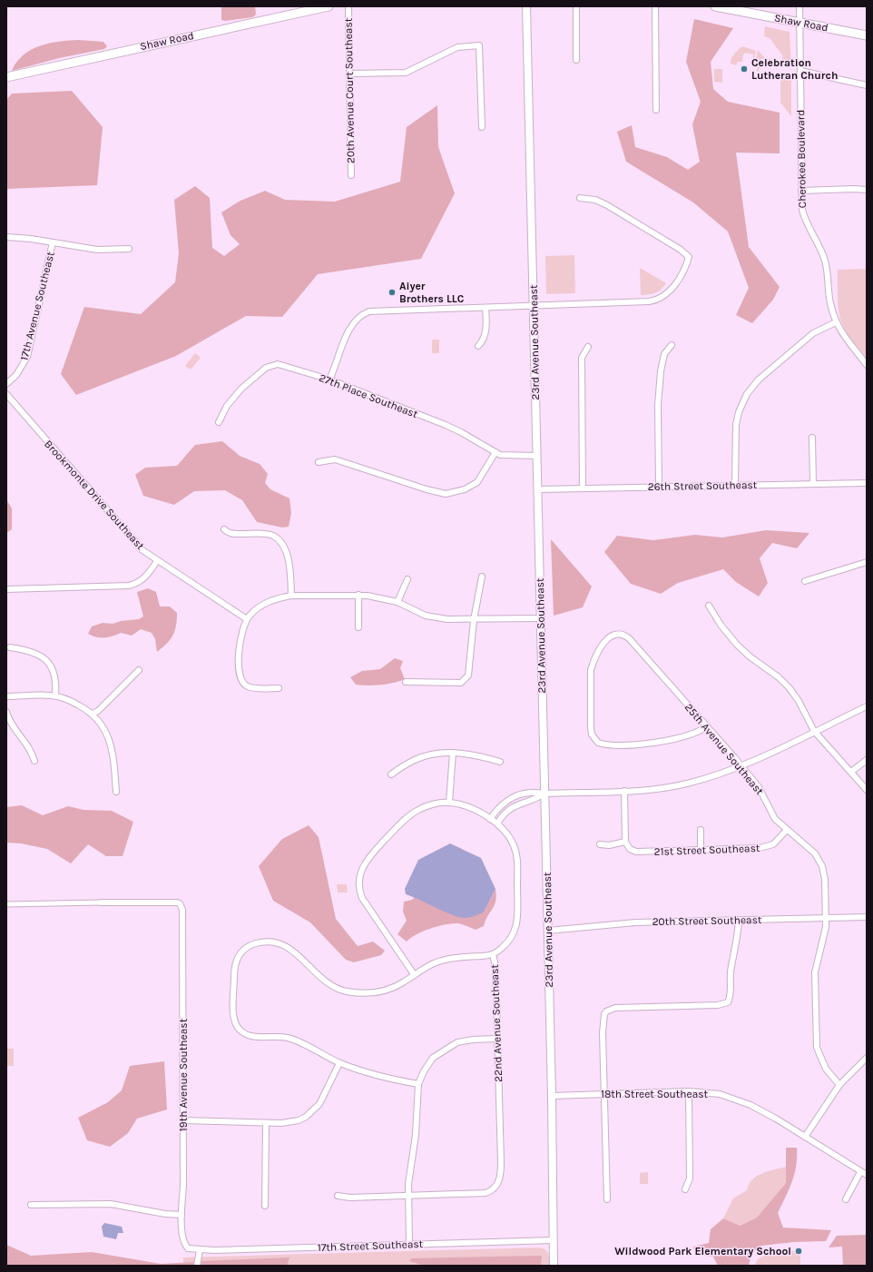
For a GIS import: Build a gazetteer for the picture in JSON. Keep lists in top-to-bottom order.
{
  "streets": {
    "main road": ["Shaw Road"],
    "street": [
      "20th Avenue Court Southeast",
      "Cherokee Boulevard",
      "17th Avenue Southeast",
      "23rd Avenue Southeast",
      "27th Place Southeast",
      "26th Street Southeast",
      "Brookmonte Drive Southeast",
      "25th Avenue Southeast",
      "21st Street Southeast",
      "20th Street Southeast",
      "22nd Avenue Southeast",
      "19th Avenue Southeast",
      "18th Street Southeast",
      "17th Street Southeast"
    ]
  },
  "crossings": [
    ["Shaw Road", "Cherokee Boulevard"],
    ["23rd Avenue Southeast", "27th Place Southeast"],
    ["23rd Avenue Southeast", "26th Street Southeast"],
    ["23rd Avenue Southeast", "20th Street Southeast"],
    ["23rd Avenue Southeast", "18th Street Southeast"],
    ["23rd Avenue Southeast", "17th Street Southeast"],
    ["25th Avenue Southeast", "21st Street Southeast"],
    ["25th Avenue Southeast", "20th Street Southeast"],
    ["19th Avenue Southeast", "17th Street Southeast"]
  ],
  "places": ["Celebration Lutheran Church", "Aiyer Brothers LLC", "Wildwood Park Elementary School"]
}
